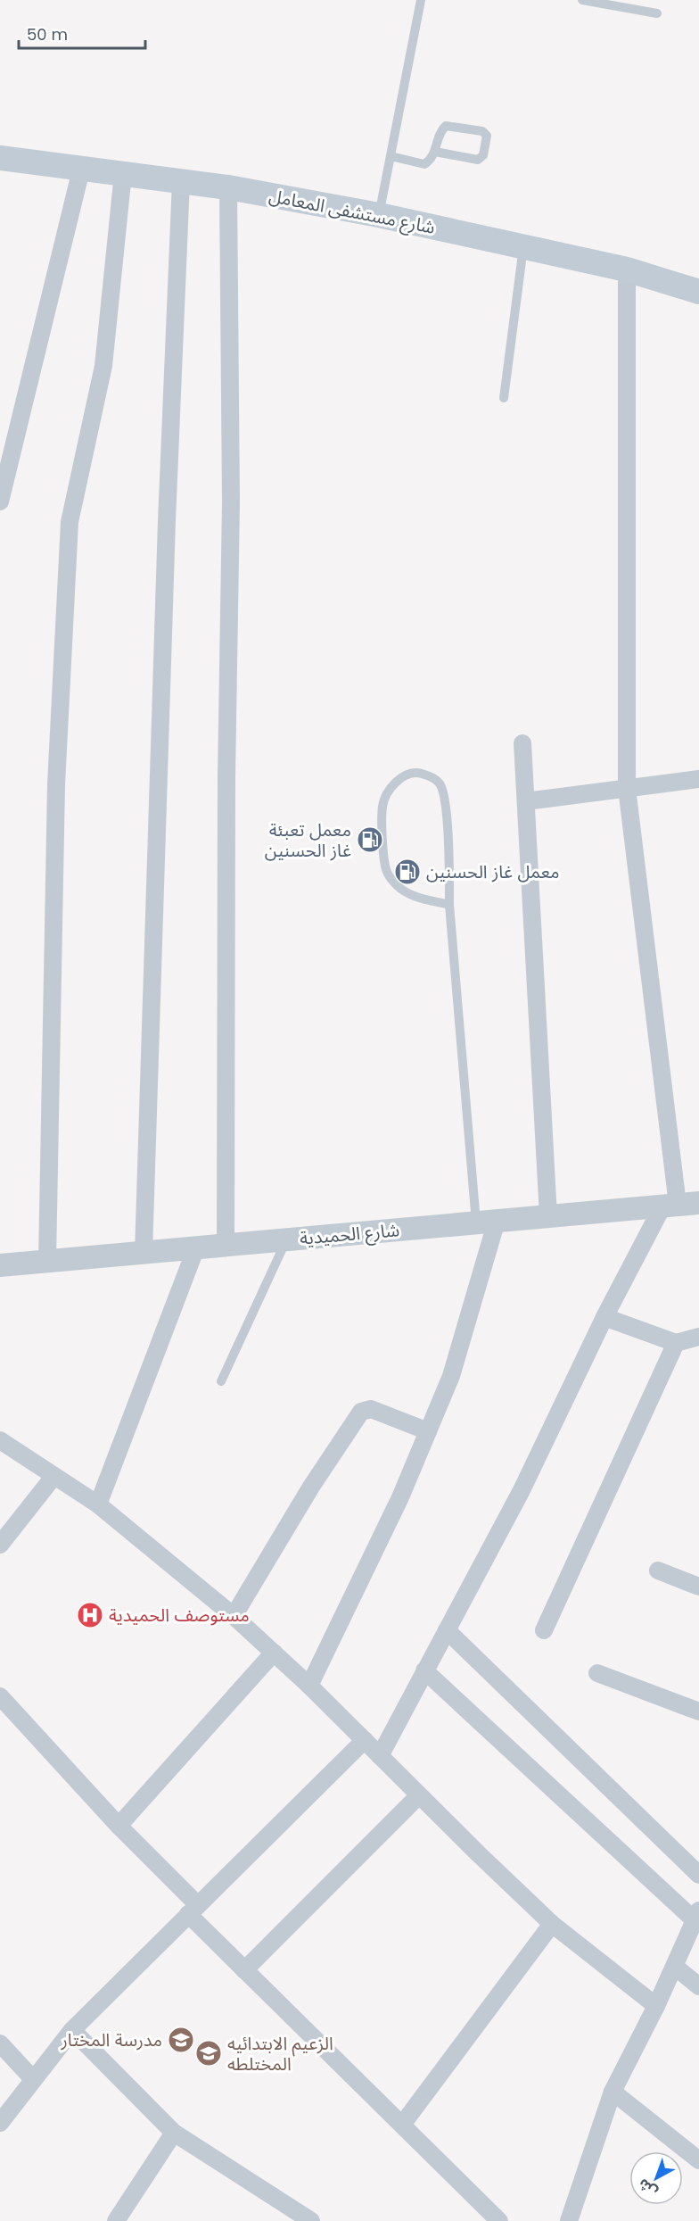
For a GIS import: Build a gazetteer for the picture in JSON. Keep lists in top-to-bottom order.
{
  "streets": {
    "main road": ["شارع مستشفى المعامل"],
    "street": ["شارع الحميدية"]
  },
  "places": {
    "fuel station": ["معمل تعبئة غاز الحسنين", "معمل غاز الحسنين"],
    "hospital": ["مستوصف الحميدية"],
    "school or university": ["مدرسة المختار", "الزعيم الابتدائيه المختلطه"]
  },
  "scale_bar": "50 m",
  "north": "bottom left"
}
